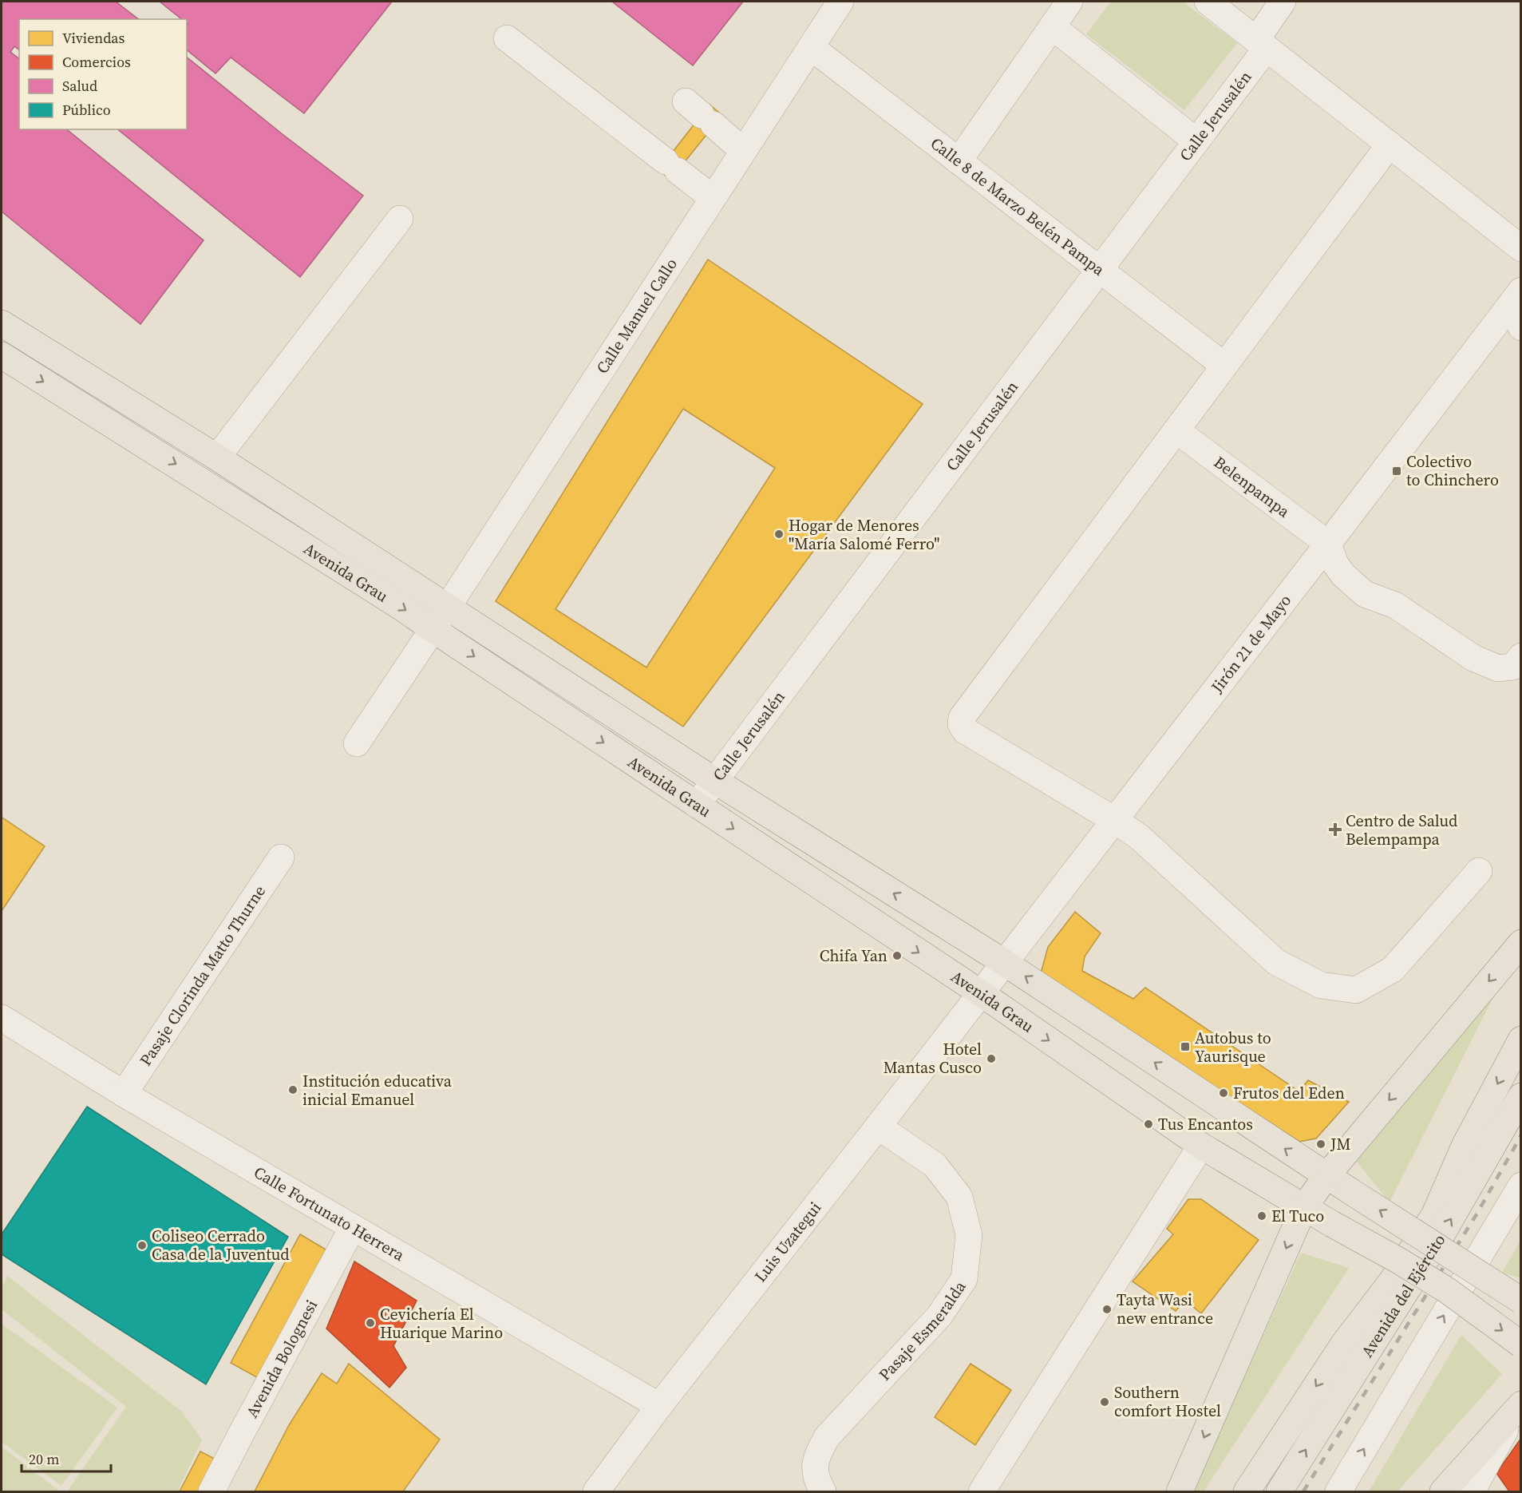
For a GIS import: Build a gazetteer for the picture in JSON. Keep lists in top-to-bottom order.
{
  "streets": {
    "main road": ["Avenida Grau", "Avenida del Ejército"],
    "street": [
      "Calle Jerusalén",
      "Calle 8 de Marzo Belén Pampa",
      "Calle Manuel Callo",
      "Belenpampa",
      "Jirón 21 de Mayo",
      "Pasaje Clorinda Matto Thurne",
      "Calle Fortunato Herrera",
      "Luis Uzategui",
      "Pasaje Esmeralda",
      "Avenida Bolognesi"
    ]
  },
  "crossings": [
    ["Calle Jerusalén", "Calle 8 de Marzo Belén Pampa"],
    ["Calle Jerusalén", "Avenida Grau"],
    ["Calle 8 de Marzo Belén Pampa", "Calle Manuel Callo"],
    ["Calle Manuel Callo", "Avenida Grau"],
    ["Belenpampa", "Jirón 21 de Mayo"],
    ["Avenida Grau", "Jirón 21 de Mayo"],
    ["Avenida Grau", "Luis Uzategui"],
    ["Jirón 21 de Mayo", "Luis Uzategui"],
    ["Pasaje Clorinda Matto Thurne", "Calle Fortunato Herrera"],
    ["Calle Fortunato Herrera", "Luis Uzategui"],
    ["Calle Fortunato Herrera", "Avenida Bolognesi"],
    ["Luis Uzategui", "Pasaje Esmeralda"]
  ],
  "places": {
    "transit": ["Colectivo to Chinchero", "Autobus to Yaurisque"],
    "other": [
      "Hogar de Menores \"María Salomé Ferro\"",
      "Chifa Yan",
      "Hotel Mantas Cusco",
      "Institución educativa inicial Emanuel",
      "Frutos del Eden",
      "Tus Encantos",
      "JM",
      "El Tuco",
      "Coliseo Cerrado Casa de la Juventud",
      "Tayta Wasi new entrance",
      "Cevichería El Huarique Marino",
      "Southern comfort Hostel"
    ],
    "health": ["Centro de Salud Belempampa"]
  },
  "legend": [
    "Viviendas",
    "Comercios",
    "Salud",
    "Público"
  ],
  "scale_bar": "20 m"
}
